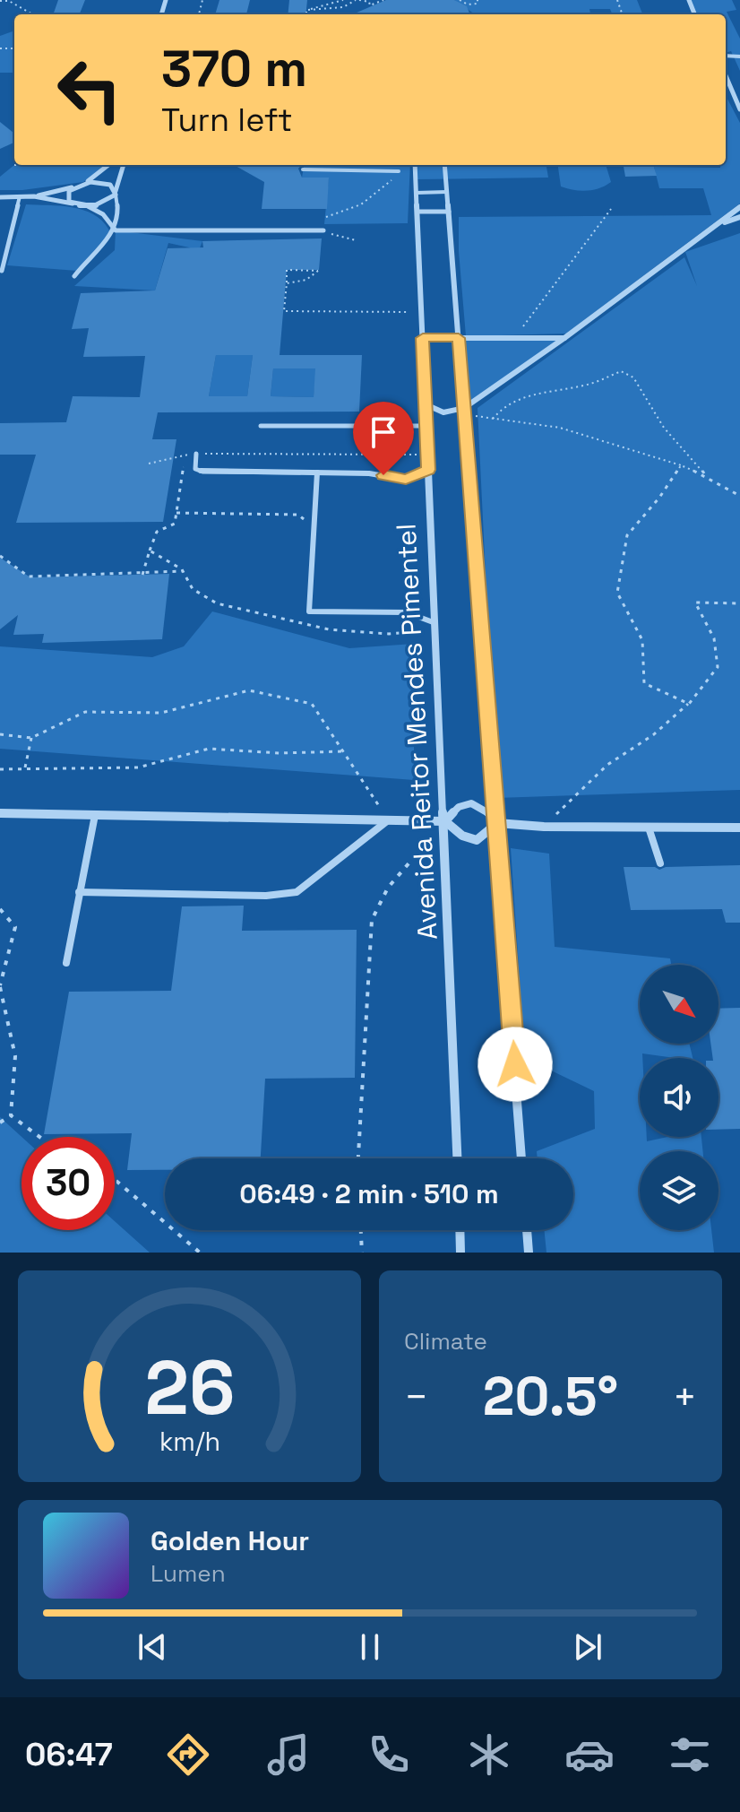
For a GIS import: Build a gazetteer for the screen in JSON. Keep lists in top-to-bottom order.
{
  "streets": {
    "street": ["Avenida Reitor Mendes Pimentel"]
  },
  "north": "bottom right",
  "page": {
    "turn": ["370 m", "Turn left"],
    "limit": "30",
    "trip": "06:49 · 2 min · 510 m",
    "tile": "Climate",
    "heat": ["−", "20.5°", "+"],
    "song": ["Golden Hour", "Lumen"],
    "tabs": "06:47",
    "gauge": ["26", "km/h"]
  }
}
